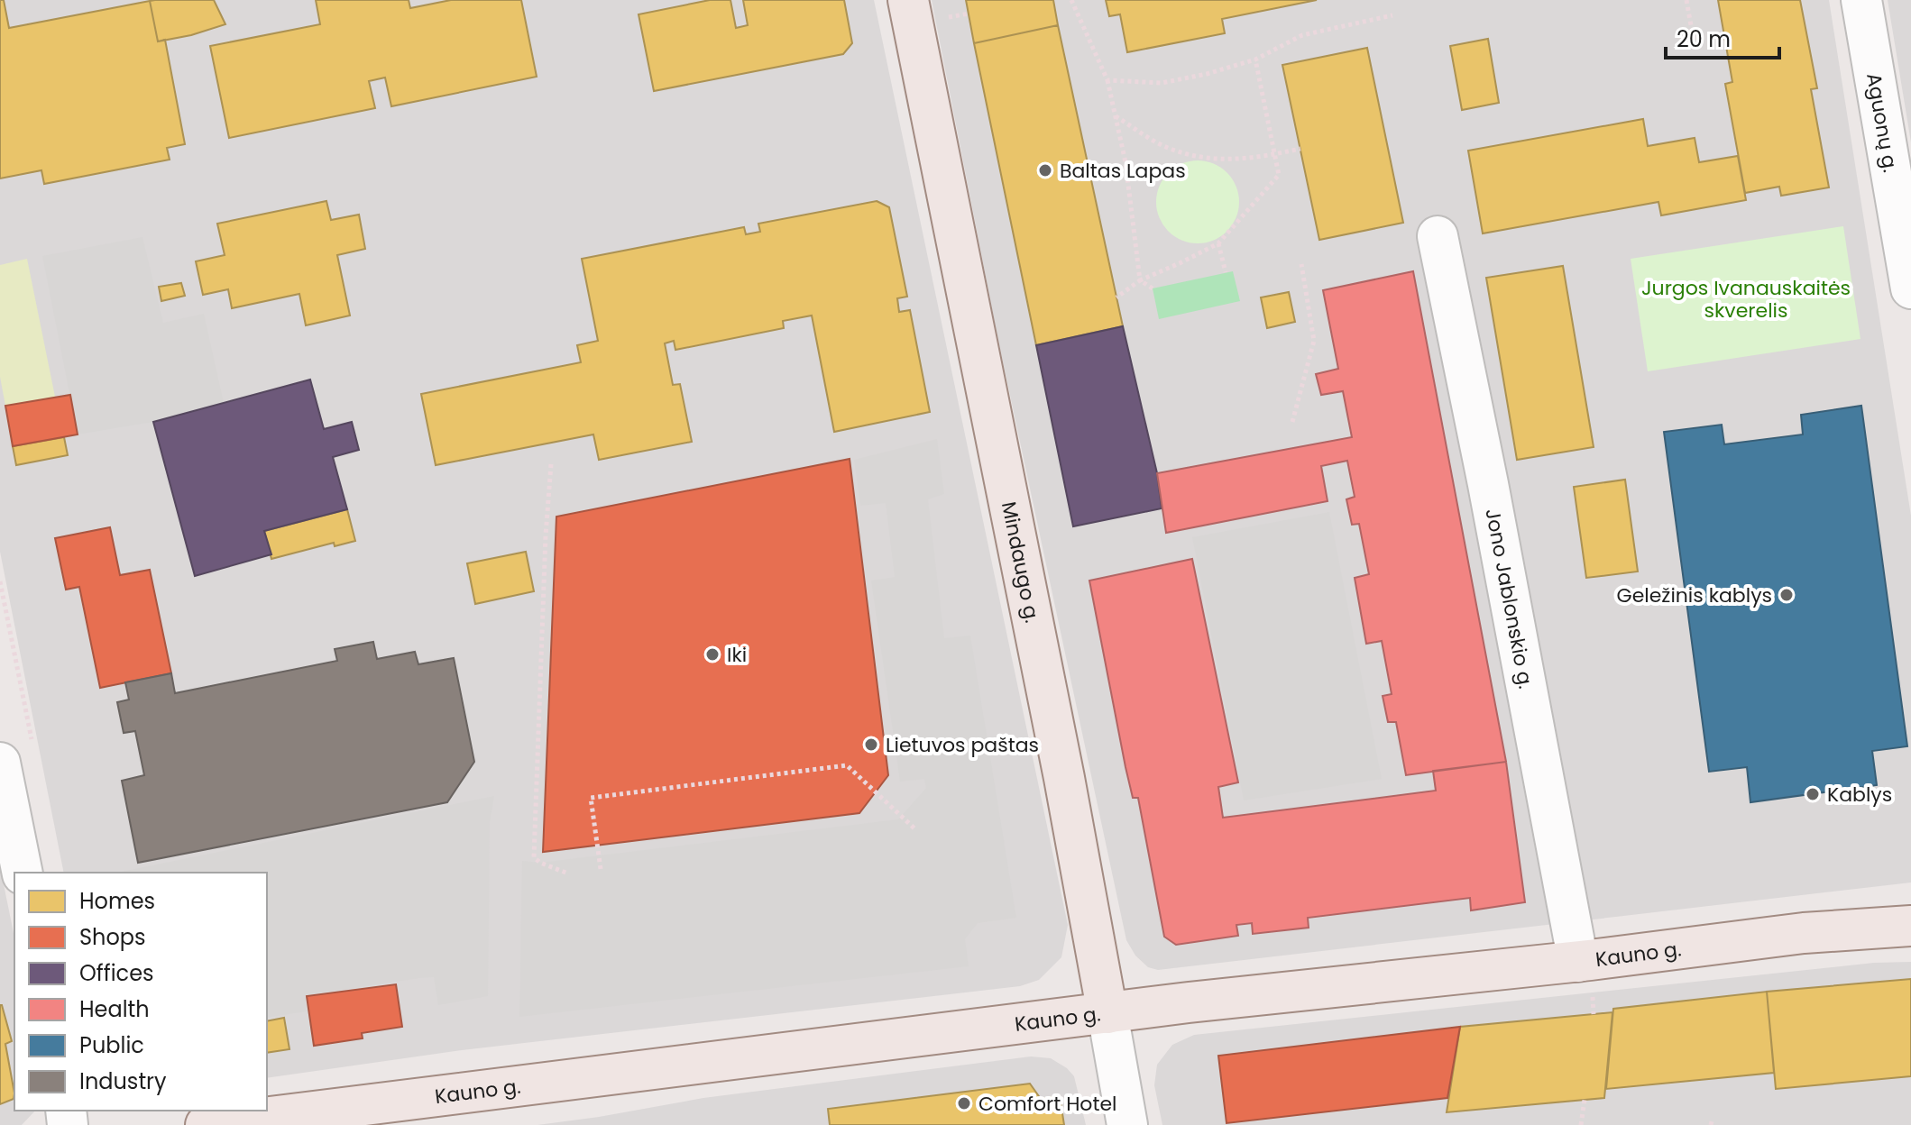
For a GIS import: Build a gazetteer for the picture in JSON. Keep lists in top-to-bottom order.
{
  "streets": {
    "main road": ["Mindaugo g.", "Kauno g."],
    "street": ["Aguonų g.", "Jono Jablonskio g."]
  },
  "crossings": [
    ["Mindaugo g.", "Kauno g."],
    ["Jono Jablonskio g.", "Kauno g."]
  ],
  "parks": ["Jurgos Ivanauskaitės skverelis"],
  "places": [
    "Baltas Lapas",
    "Geležinis kablys",
    "Iki",
    "Lietuvos paštas",
    "Kablys",
    "Comfort Hotel"
  ],
  "legend": [
    "Homes",
    "Shops",
    "Offices",
    "Health",
    "Public",
    "Industry"
  ],
  "scale_bar": "20 m"
}
